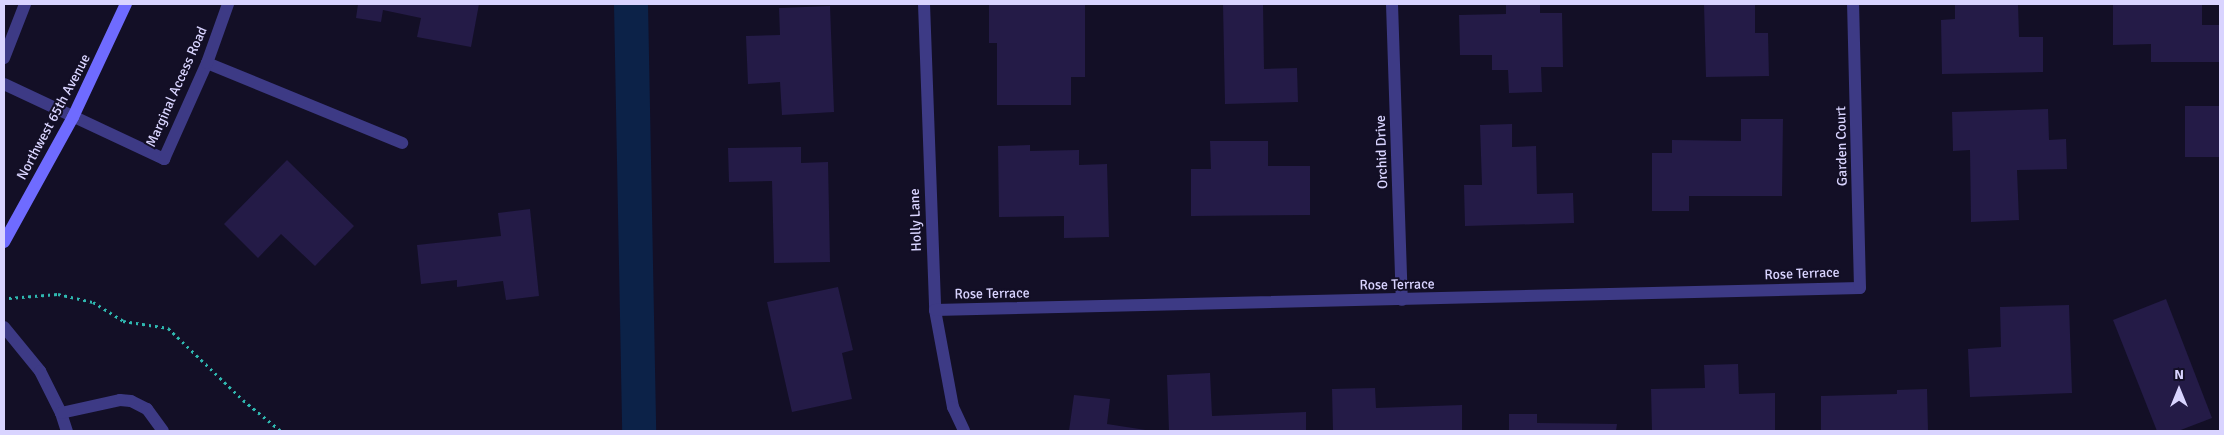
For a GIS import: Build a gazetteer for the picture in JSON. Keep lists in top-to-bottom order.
{
  "streets": {
    "street": [
      "Marginal Access Road",
      "Northwest 65th Avenue",
      "Garden Court",
      "Orchid Drive",
      "Holly Lane",
      "Rose Terrace"
    ]
  },
  "crossings": [
    ["Marginal Access Road", "Northwest 65th Avenue"],
    ["Garden Court", "Rose Terrace"],
    ["Orchid Drive", "Rose Terrace"],
    ["Holly Lane", "Rose Terrace"]
  ],
  "north": "top"
}
